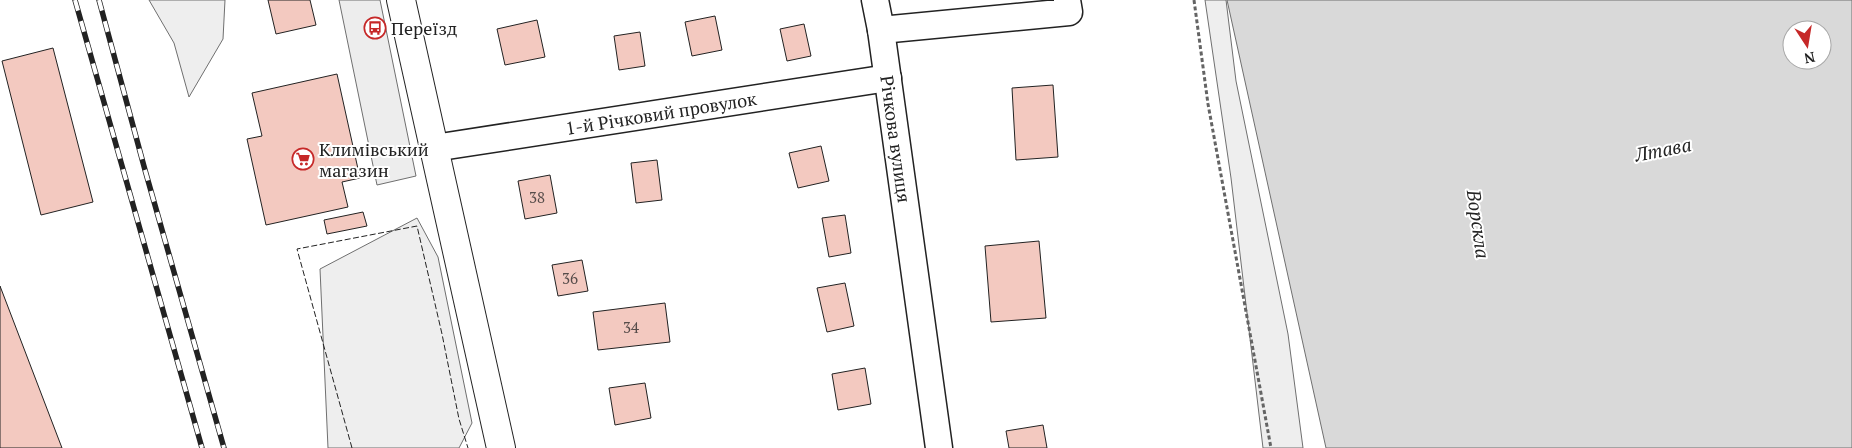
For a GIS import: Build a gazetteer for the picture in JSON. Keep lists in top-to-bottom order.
{
  "streets": {
    "street": ["1-й Річковий провулок", "Річкова вулиця"]
  },
  "crossings": [
    ["1-й Річковий провулок", "Річкова вулиця"]
  ],
  "water": ["Лтава", "Ворскла"],
  "places": {
    "bus stop": ["Переїзд"],
    "supermarket": ["Климівський магазин"]
  },
  "house_numbers": ["38", "36", "34"],
  "north": "bottom"
}
